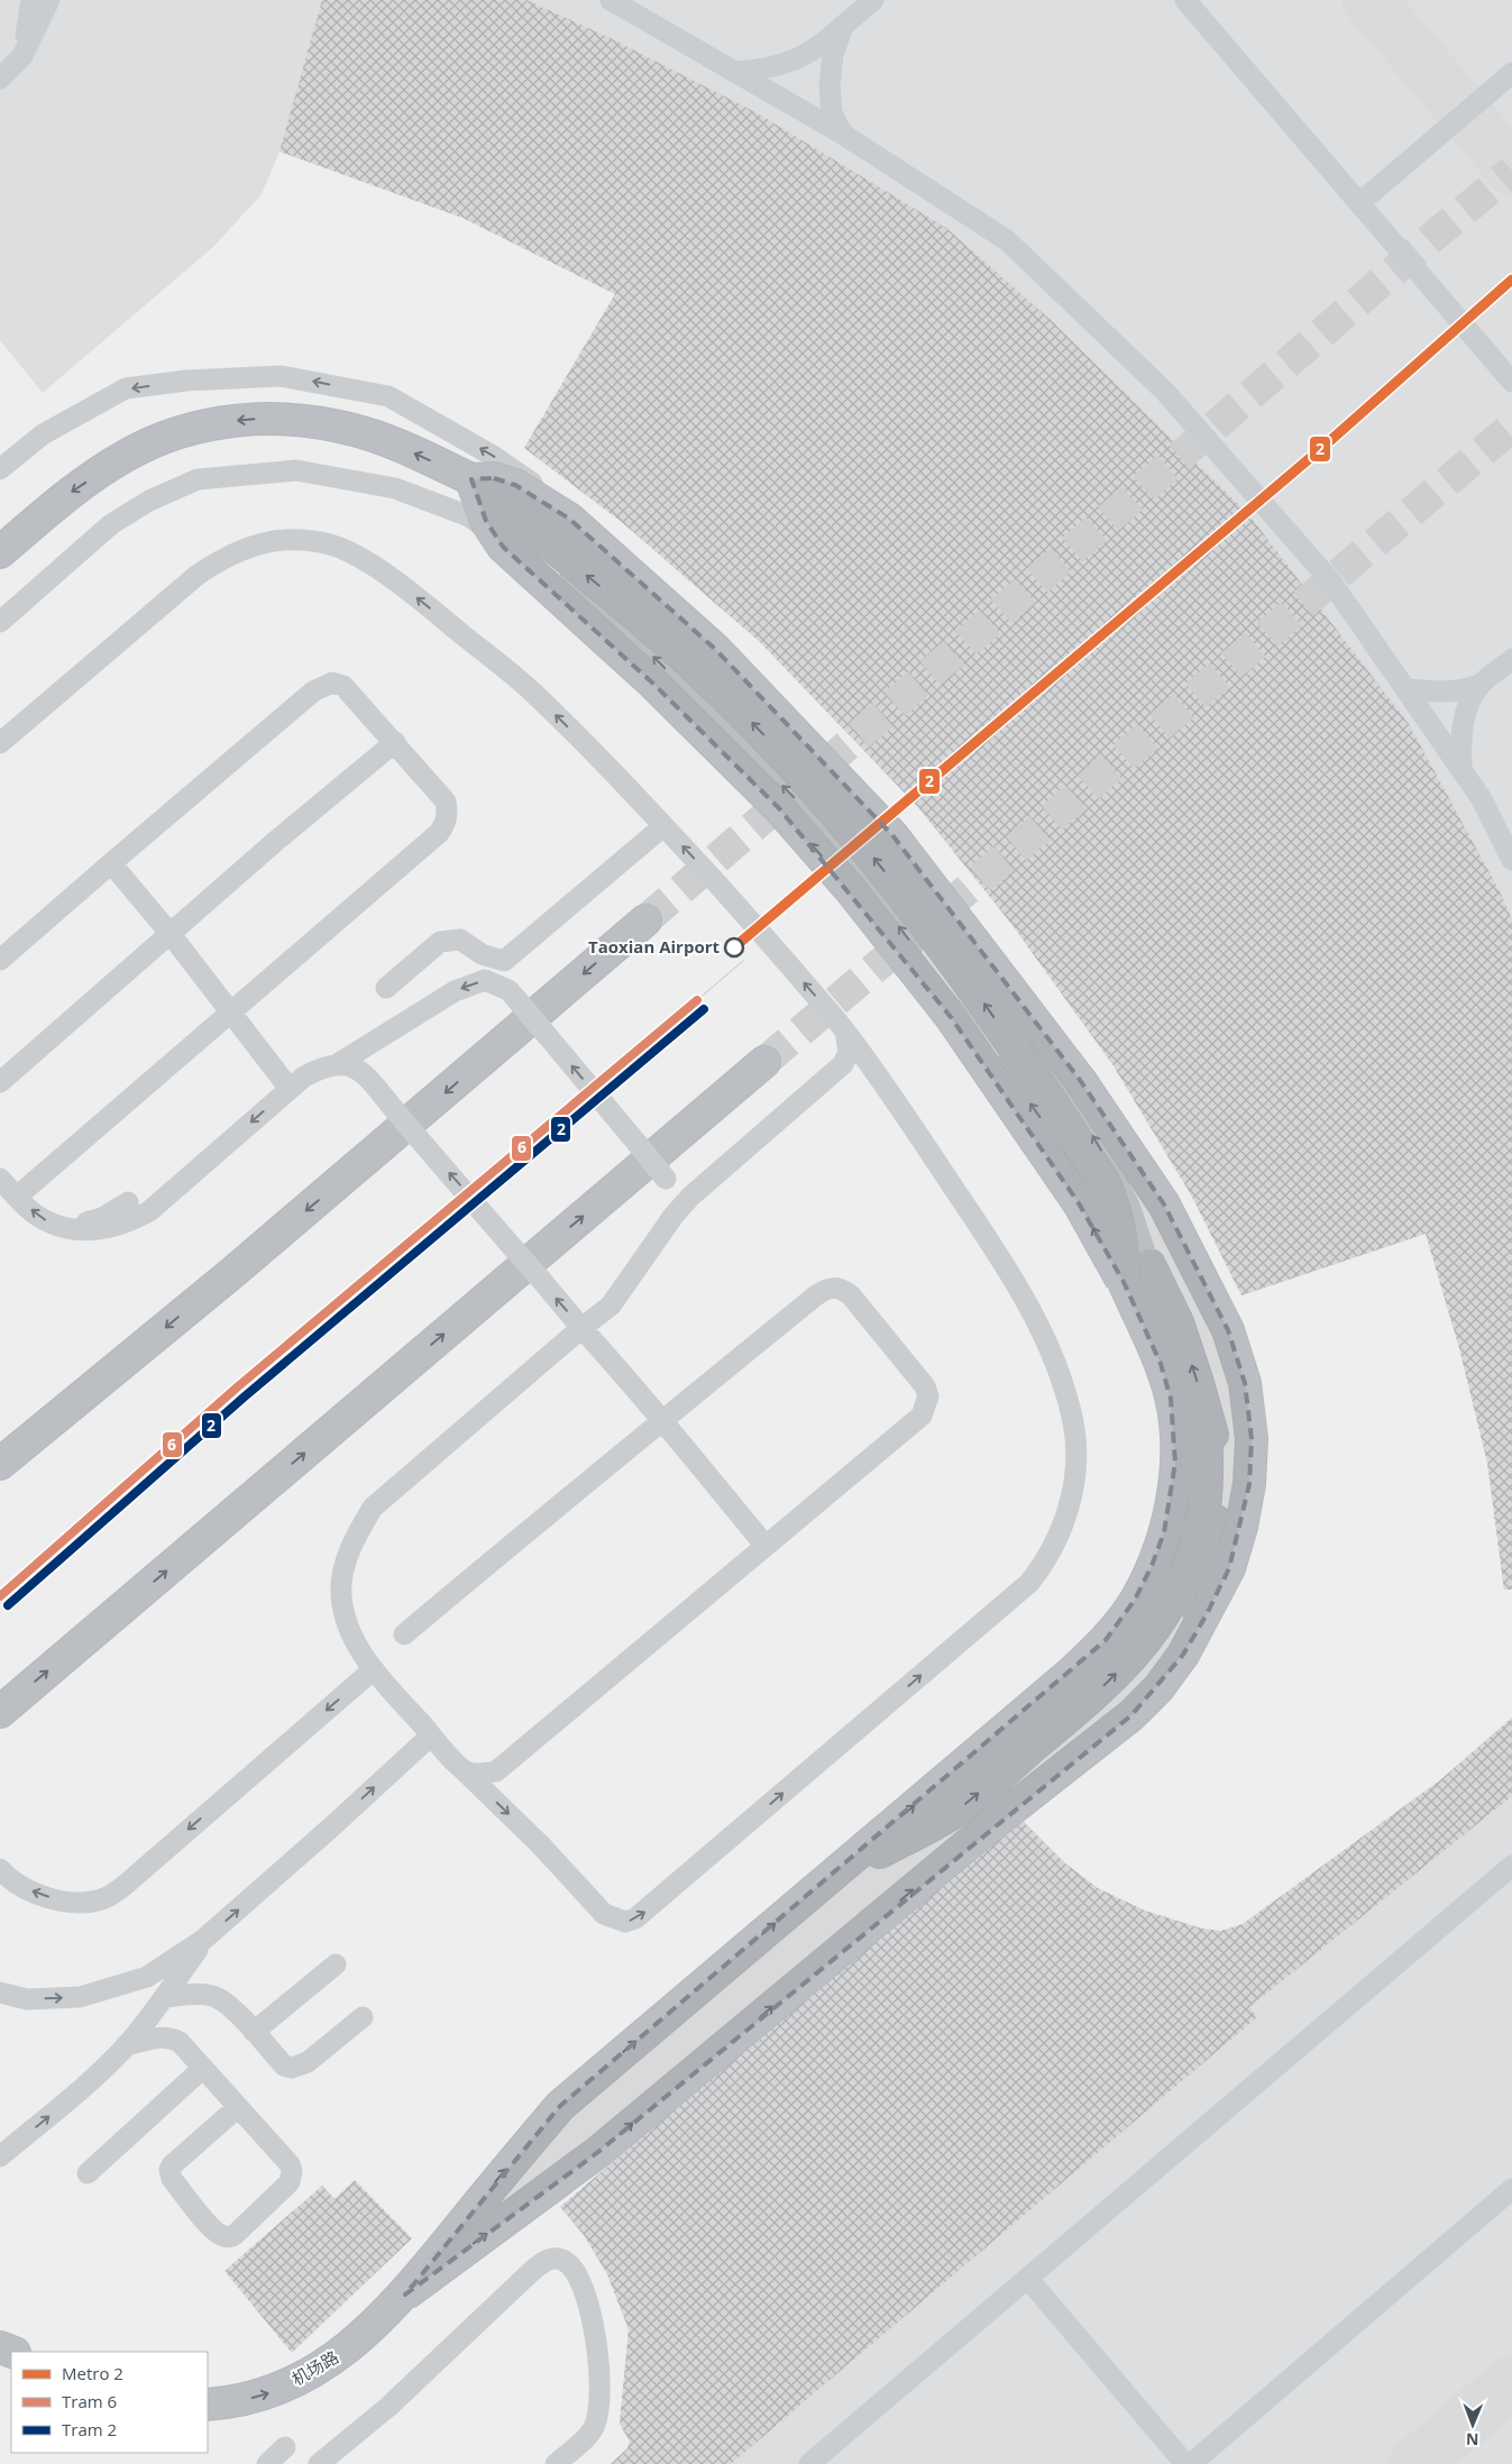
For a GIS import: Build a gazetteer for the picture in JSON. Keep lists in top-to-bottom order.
{
  "streets": {
    "highway": ["机场路"]
  },
  "one_way": ["机场路"],
  "places": ["Taoxian Airport"],
  "lines": ["metro line 2", "tram line 6", "tram line 2"],
  "legend": ["Metro 2", "Tram 6", "Tram 2"],
  "north": "bottom"
}
